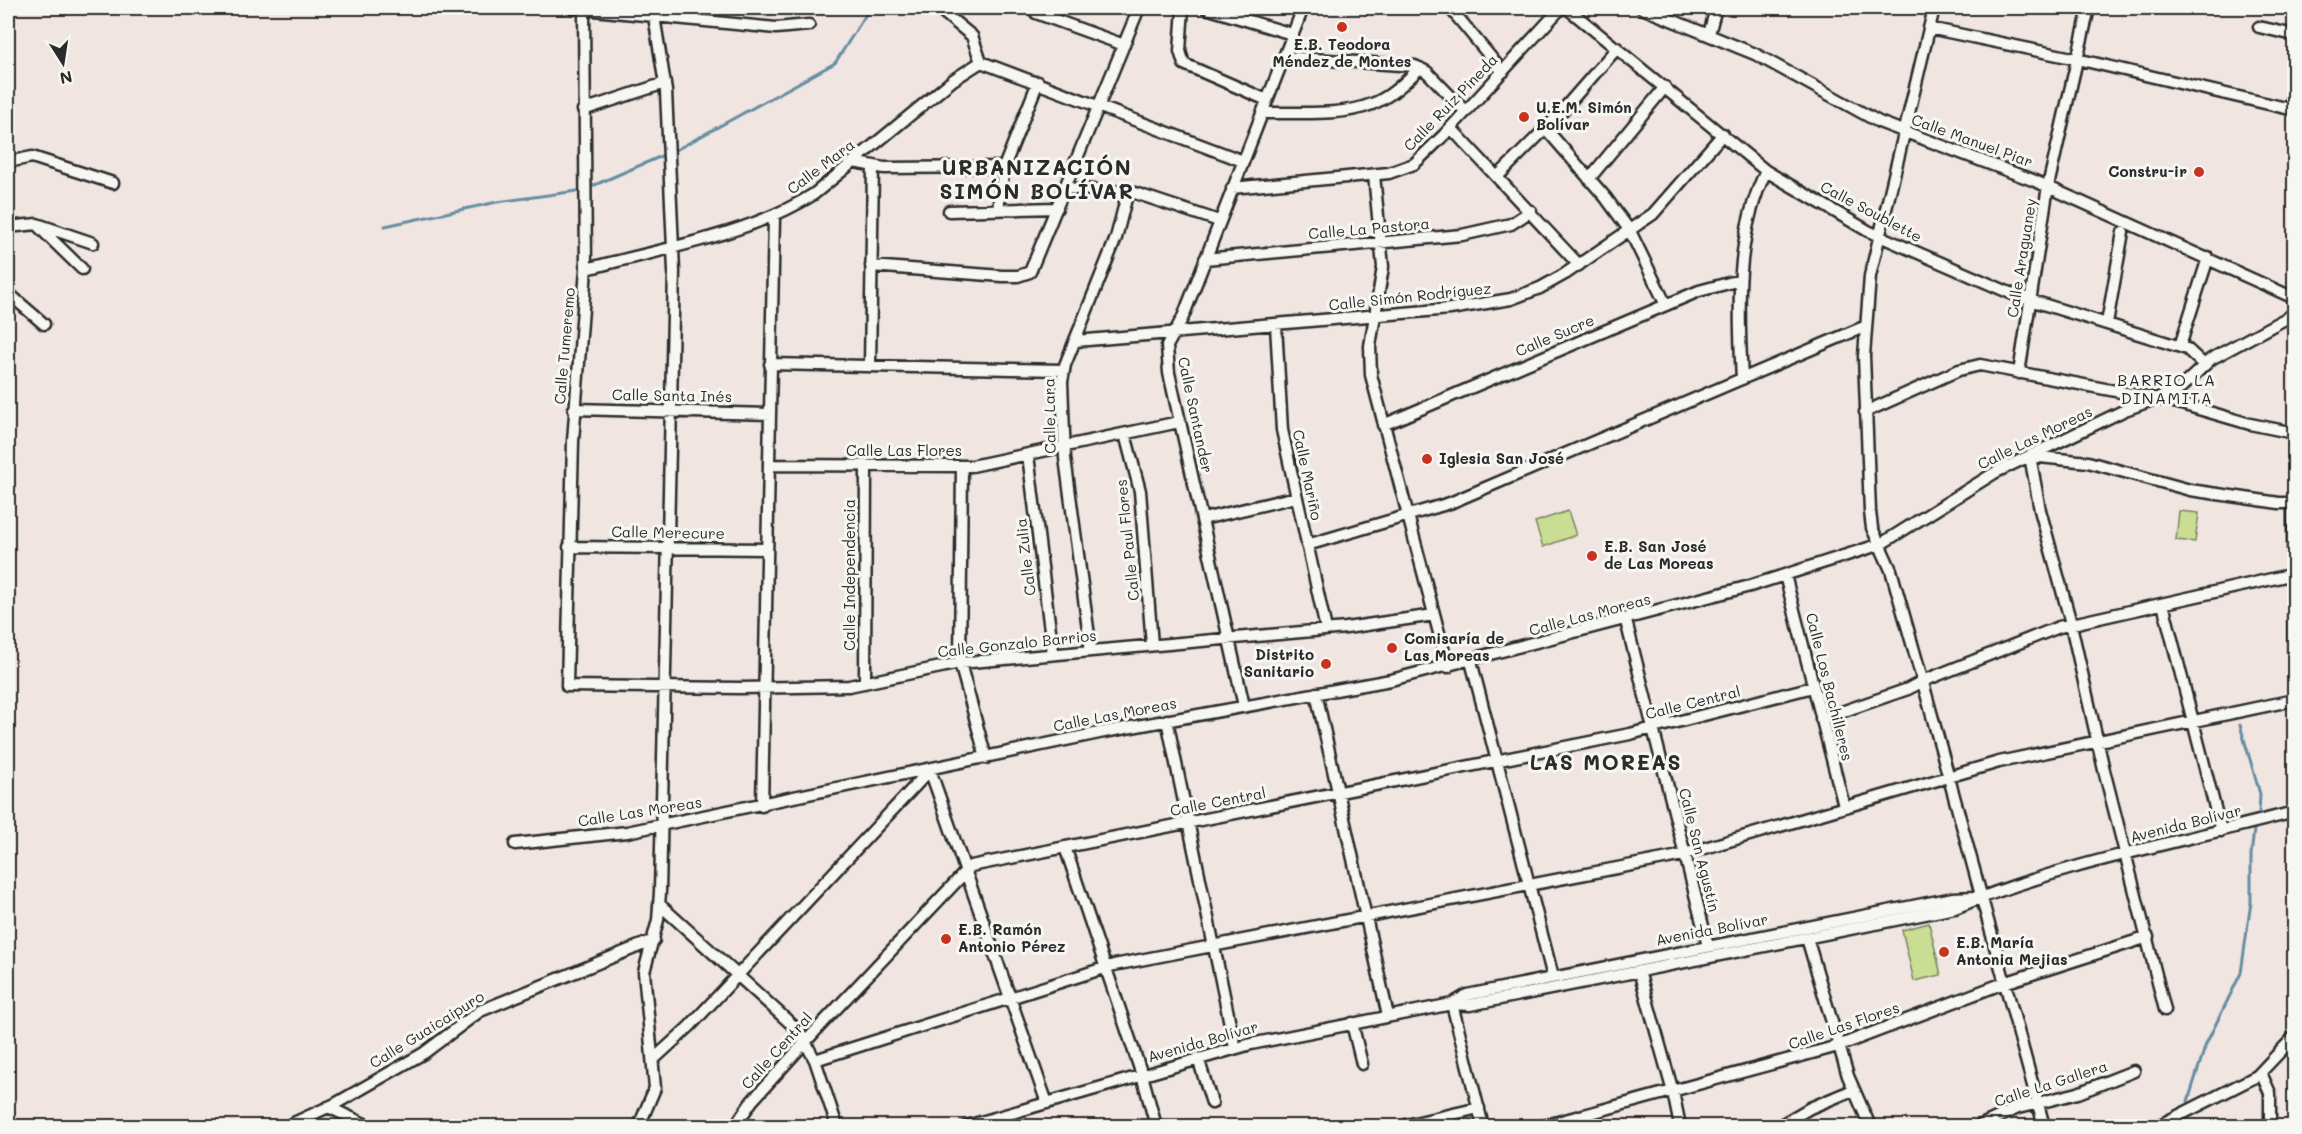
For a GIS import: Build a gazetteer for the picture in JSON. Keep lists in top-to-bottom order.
{
  "streets": {
    "street": [
      "Calle Ruiz Pineda",
      "Calle Manuel Piar",
      "Calle Mara",
      "Calle Soublette",
      "Calle La Pastora",
      "Calle Araguaney",
      "Calle Simón Rodríguez",
      "Calle Sucre",
      "Calle Tumeremo",
      "Calle Santa Inés",
      "Calle Santander",
      "Calle Lara",
      "Calle Las Moreas",
      "Calle Las Flores",
      "Calle Mariño",
      "Calle Merecure",
      "Calle Paul Flores",
      "Calle Zulia",
      "Calle Independencia",
      "Calle Gonzalo Barrios",
      "Calle Los Bachilleres",
      "Calle Central",
      "Avenida Bolívar",
      "Calle San Agustín",
      "Calle Guaicaipuro",
      "Calle La Gallera"
    ]
  },
  "crossings": [
    ["Calle Ruiz Pineda", "Calle Santander"],
    ["Calle Manuel Piar", "Calle Araguaney"],
    ["Calle Mara", "Calle Tumeremo"],
    ["Calle Soublette", "Calle Araguaney"],
    ["Calle Soublette", "Calle Simón Rodríguez"],
    ["Calle Soublette", "Calle Las Moreas"],
    ["Calle La Pastora", "Calle Santander"],
    ["Calle Simón Rodríguez", "Calle Santander"],
    ["Calle Simón Rodríguez", "Calle Lara"],
    ["Calle Simón Rodríguez", "Calle Mariño"],
    ["Calle Tumeremo", "Calle Santa Inés"],
    ["Calle Tumeremo", "Calle Merecure"],
    ["Calle Tumeremo", "Calle Gonzalo Barrios"],
    ["Calle Santander", "Calle Las Moreas"],
    ["Calle Santander", "Calle Las Flores"],
    ["Calle Santander", "Calle Gonzalo Barrios"],
    ["Calle Lara", "Calle Las Flores"],
    ["Calle Lara", "Calle Gonzalo Barrios"],
    ["Calle Las Moreas", "Calle Los Bachilleres"],
    ["Calle Las Moreas", "Calle San Agustín"],
    ["Calle Las Flores", "Calle Paul Flores"],
    ["Calle Las Flores", "Calle Zulia"],
    ["Calle Las Flores", "Calle Independencia"],
    ["Calle Mariño", "Calle Gonzalo Barrios"],
    ["Calle Paul Flores", "Calle Gonzalo Barrios"],
    ["Calle Zulia", "Calle Gonzalo Barrios"],
    ["Calle Independencia", "Calle Gonzalo Barrios"],
    ["Calle Los Bachilleres", "Calle Central"],
    ["Calle Central", "Calle San Agustín"],
    ["Avenida Bolívar", "Calle San Agustín"]
  ],
  "districts": ["URBANIZACIÓN SIMÓN BOLÍVAR", "BARRIO LA DINAMITA", "LAS MOREAS"],
  "places": [
    "E.B. Teodora Méndez de Montes",
    "U.E.M. Simón Bolívar",
    "Constru-ir",
    "Iglesia San José",
    "E.B. San José de Las Moreas",
    "Comisaría de Las Moreas",
    "Distrito Sanitario",
    "E.B. Ramón Antonio Pérez",
    "E.B. María Antonia Mejias"
  ],
  "north": "bottom"
}
